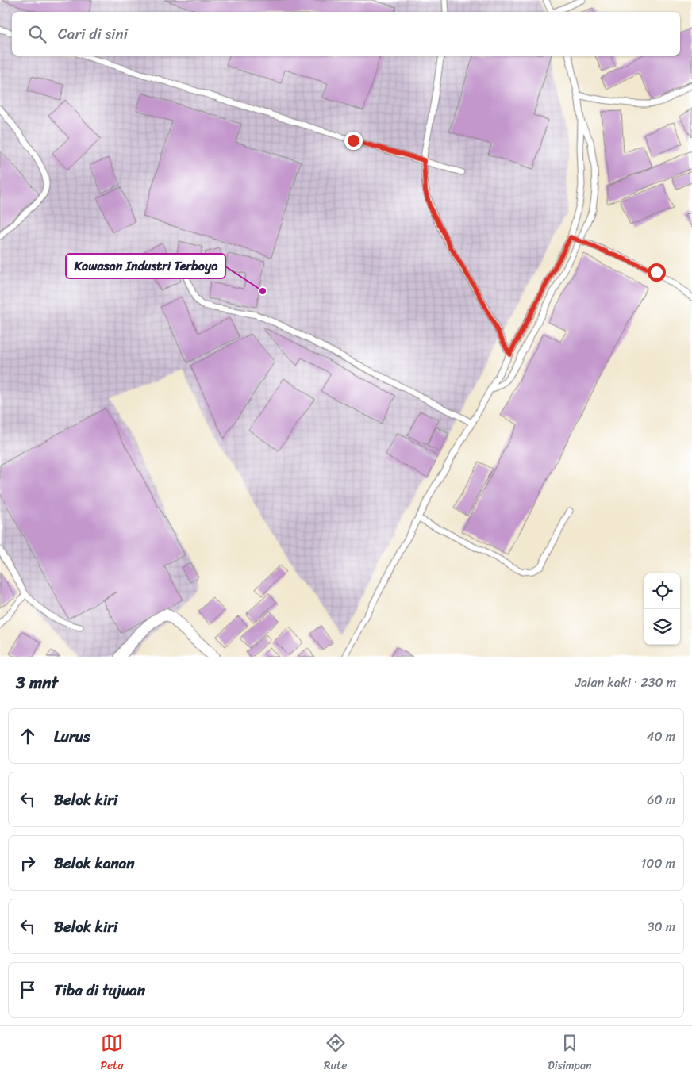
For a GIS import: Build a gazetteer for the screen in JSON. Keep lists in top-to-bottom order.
{
  "places": ["Kawasan Industri Terboyo"],
  "page": {
    "search": "Cari di sini",
    "heading": ["3 mnt", "Jalan kaki · 230 m"],
    "list": [
      ["Lurus", "40 m"],
      ["Belok kiri", "60 m"],
      ["Belok kanan", "100 m"],
      ["Belok kiri", "30 m"],
      "Tiba di tujuan"
    ],
    "nav": ["Peta", "Rute", "Disimpan"]
  }
}
